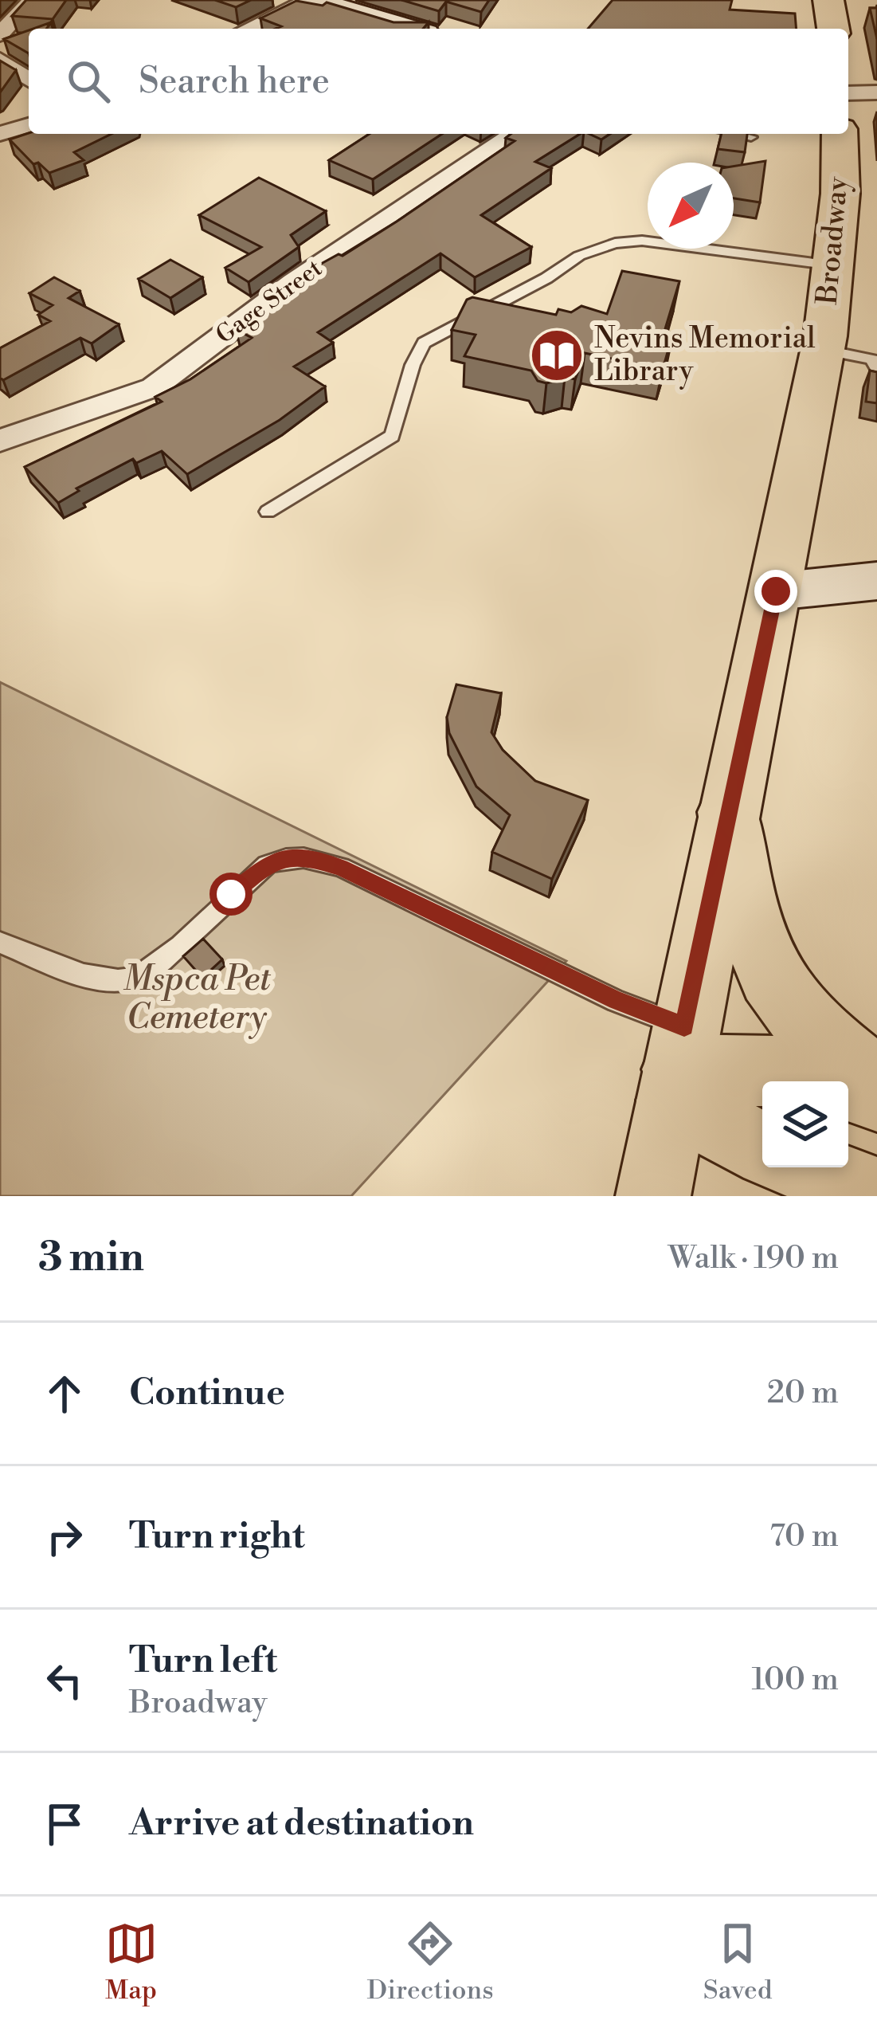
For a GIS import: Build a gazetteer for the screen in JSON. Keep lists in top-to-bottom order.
{
  "streets": {
    "main road": ["Broadway"],
    "street": ["Gage Street"]
  },
  "parks": ["Mspca Pet Cemetery"],
  "places": {
    "library": ["Nevins Memorial Library"]
  },
  "north": "bottom left",
  "page": {
    "search": "Search here",
    "heading": ["3 min", "Walk · 190 m"],
    "list": [
      ["Continue", "20 m"],
      ["Turn right", "70 m"],
      ["Turn left", "Broadway", "100 m"],
      "Arrive at destination"
    ],
    "nav": ["Map", "Directions", "Saved"]
  }
}
